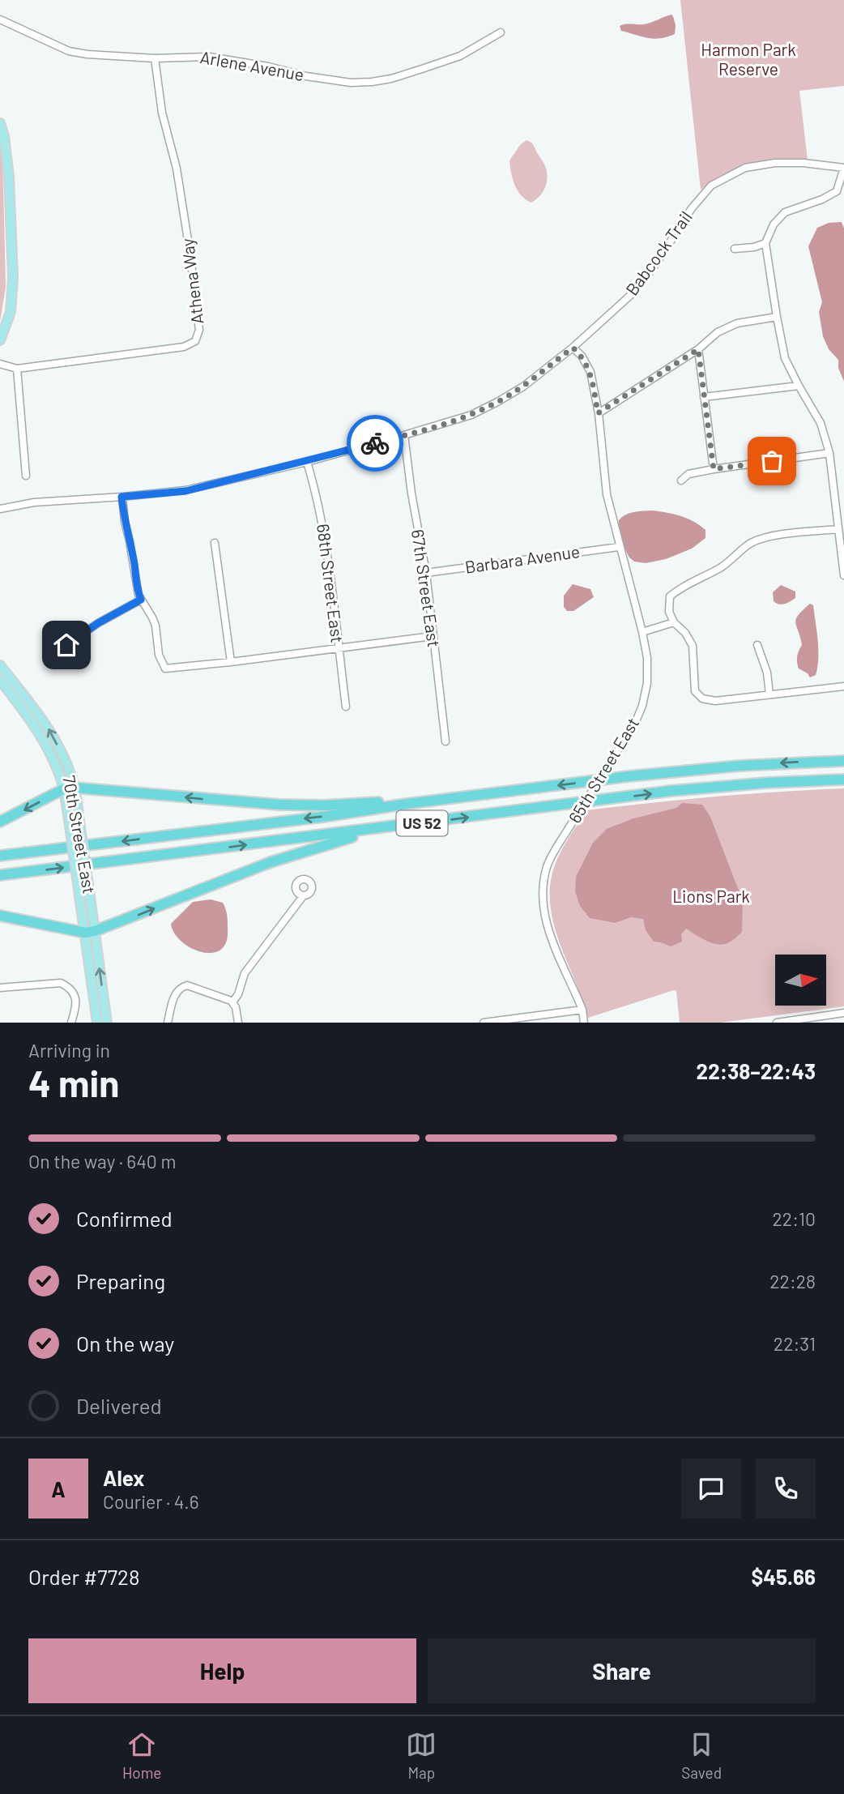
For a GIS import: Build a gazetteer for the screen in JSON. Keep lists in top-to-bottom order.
{
  "streets": {
    "highway": ["US 52"],
    "main road": ["70th Street East"],
    "street": [
      "Arlene Avenue",
      "Babcock Trail",
      "Athena Way",
      "Barbara Avenue",
      "68th Street East",
      "67th Street East",
      "65th Street East"
    ]
  },
  "crossings": [
    ["Arlene Avenue", "Athena Way"],
    ["Babcock Trail", "68th Street East"],
    ["Babcock Trail", "67th Street East"],
    ["Babcock Trail", "65th Street East"],
    ["Barbara Avenue", "67th Street East"],
    ["Barbara Avenue", "65th Street East"]
  ],
  "parks": ["Harmon Park Reserve", "Lions Park"],
  "north": "right",
  "page": {
    "heading": ["4 min", "Arriving in", "22:38–22:43"],
    "panel": [
      "Alex",
      "Courier · 4.6",
      "Order #7728",
      "$45.66"
    ],
    "bar": "On the way · 640 m",
    "list": [
      ["Confirmed", "22:10"],
      ["Preparing", "22:28"],
      ["On the way", "22:31"],
      "Delivered"
    ],
    "round": "A",
    "buttons": ["Help", "Share"],
    "tabs": ["Home", "Map", "Saved"]
  }
}
